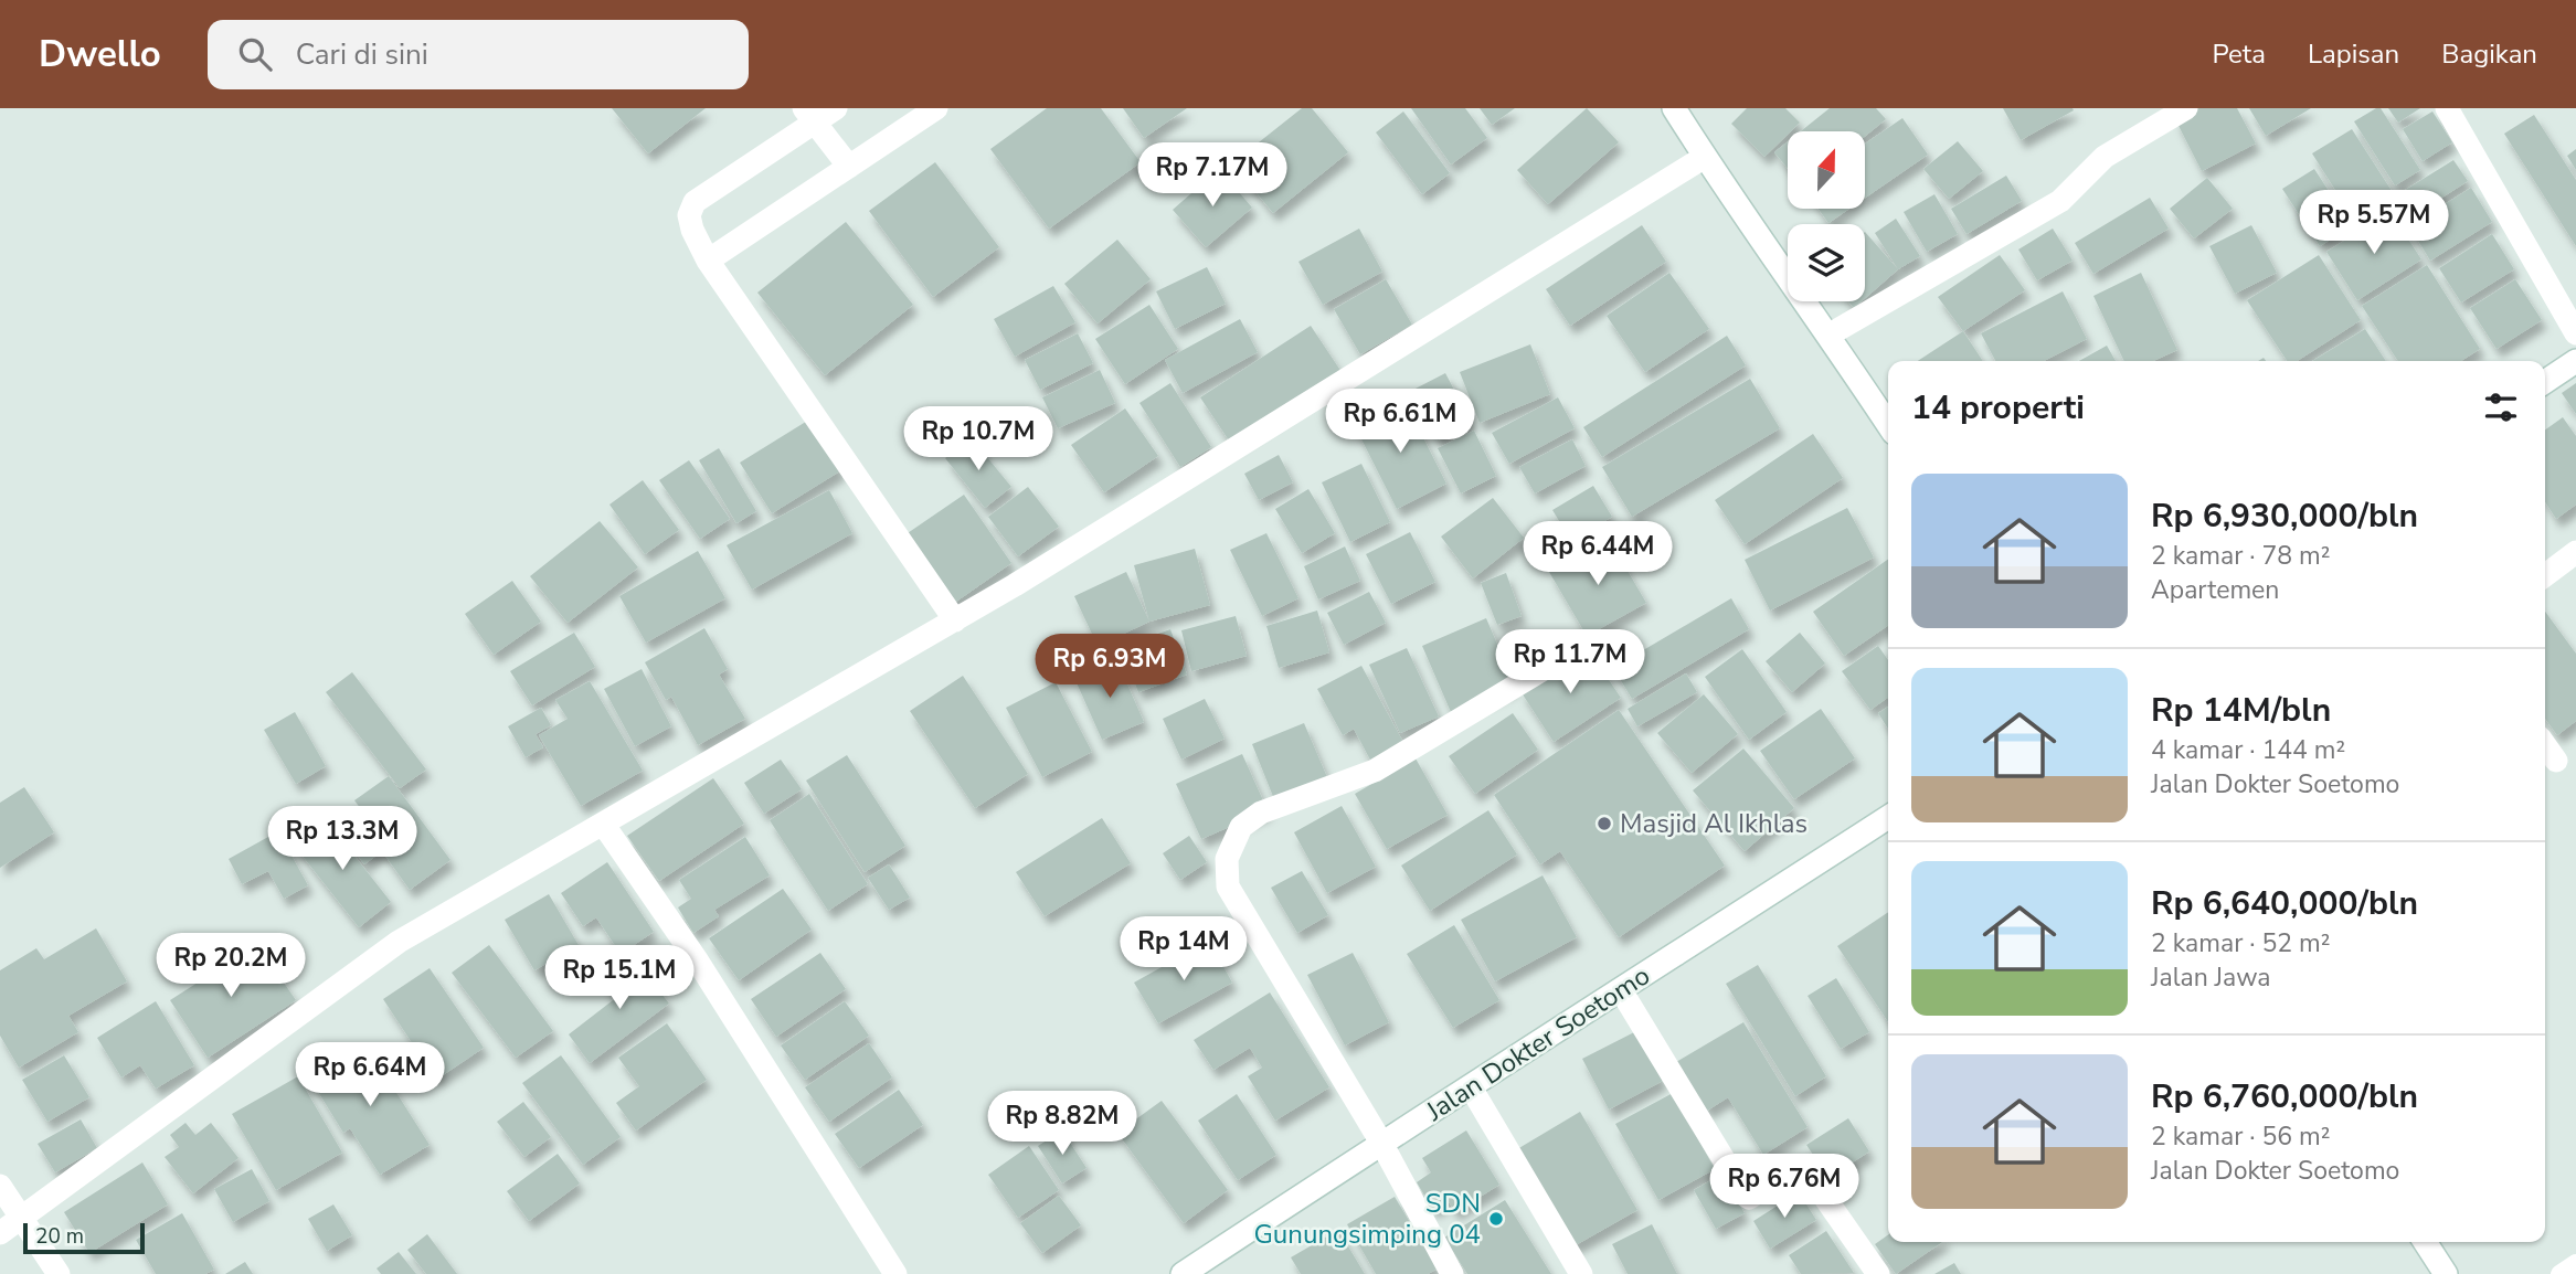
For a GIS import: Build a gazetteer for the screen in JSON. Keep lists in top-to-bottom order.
{
  "streets": {
    "street": ["Jalan Dokter Soetomo"]
  },
  "places": ["Masjid Al Ikhlas", "SDN Gunungsimping 04"],
  "scale_bar": "20 m",
  "north": "top",
  "page": {
    "header": "Dwello",
    "search": "Cari di sini",
    "nav": ["Peta", "Lapisan", "Bagikan"],
    "price": [
      "Rp 7.17M",
      "Rp 5.57M",
      "Rp 6.61M",
      "Rp 10.7M",
      "Rp 6.44M",
      "Rp 11.7M",
      "Rp 6.93M",
      "Rp 13.3M",
      "Rp 14M",
      "Rp 20.2M",
      "Rp 15.1M",
      "Rp 6.64M",
      "Rp 8.82M",
      "Rp 6.76M"
    ],
    "heading": "14 properti",
    "list": [
      {
        "name": "Rp 6,930,000/bln",
        "note": "2 kamar · 78 m² · Apartemen"
      },
      {
        "name": "Rp 14M/bln",
        "note": "4 kamar · 144 m² · Jalan Dokter Soetomo"
      },
      {
        "name": "Rp 6,640,000/bln",
        "note": "2 kamar · 52 m² · Jalan Jawa"
      },
      {
        "name": "Rp 6,760,000/bln",
        "note": "2 kamar · 56 m² · Jalan Dokter Soetomo"
      }
    ],
    "scale": "20 m"
  }
}
